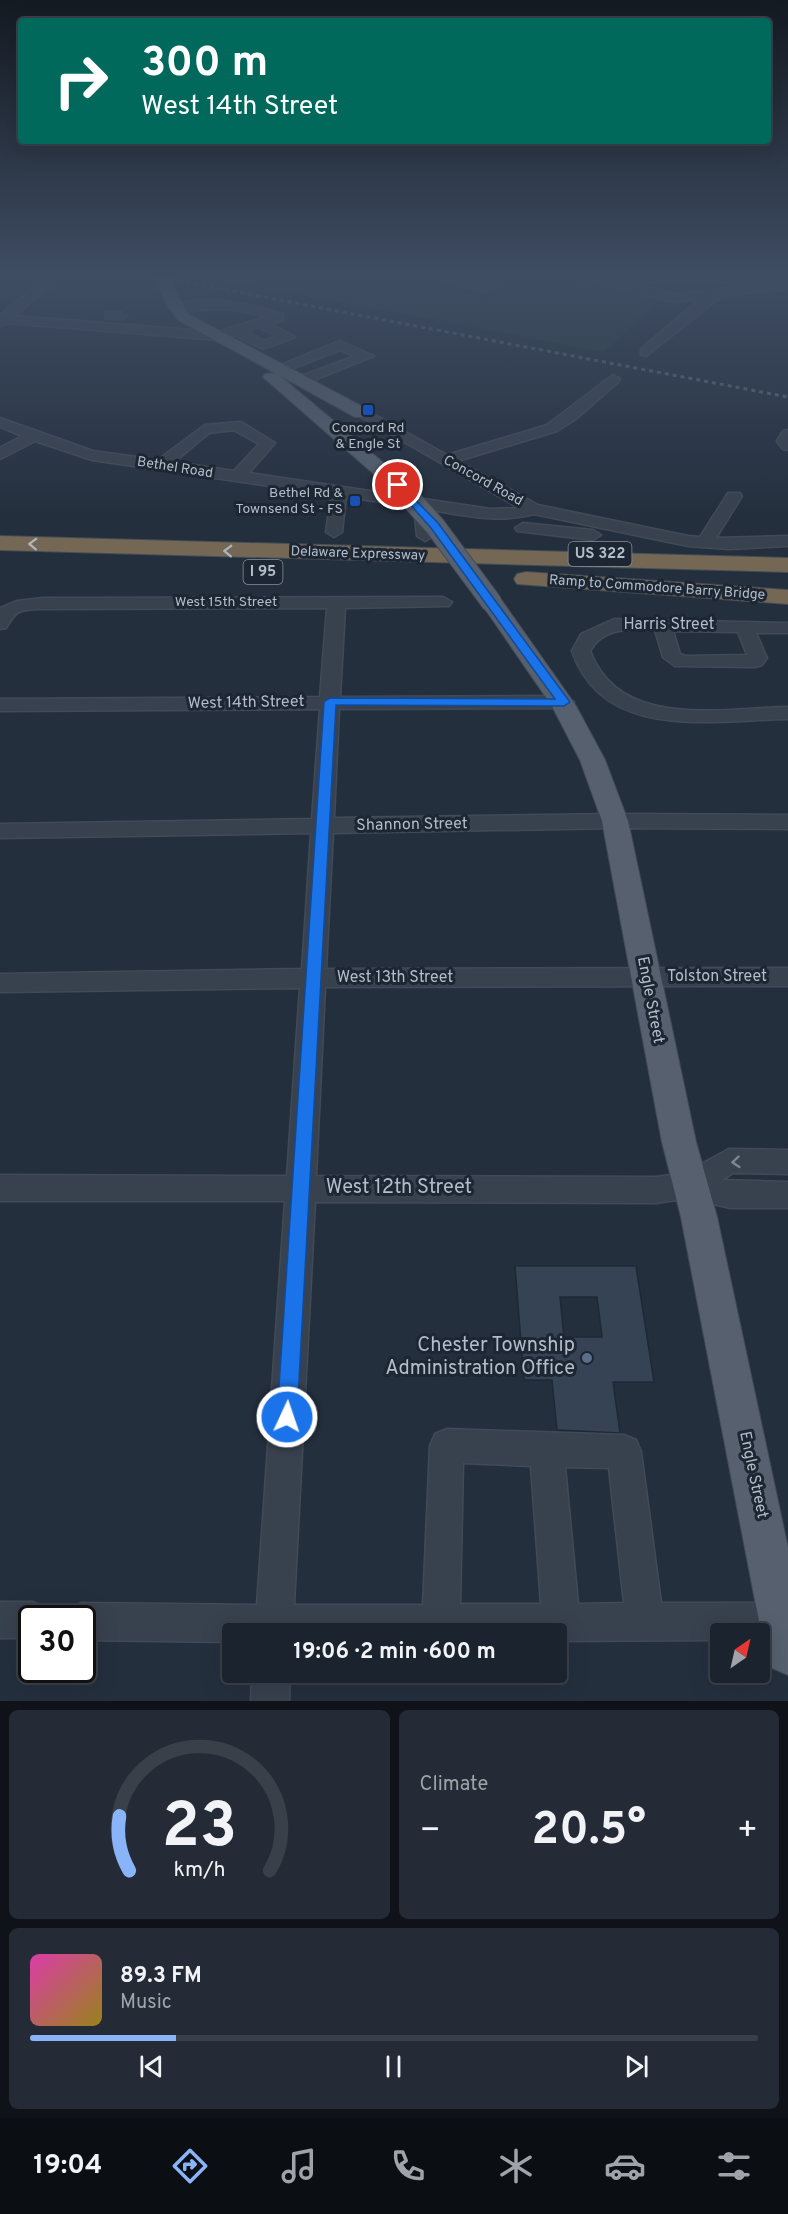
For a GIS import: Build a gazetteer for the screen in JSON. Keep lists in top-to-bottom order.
{
  "streets": {
    "highway": [
      "Delaware Expressway",
      "US 322",
      "I 95",
      "Ramp to Commodore Barry Bridge"
    ],
    "main road": ["Concord Road", "Engle Street"],
    "street": [
      "Bethel Road",
      "West 15th Street",
      "Harris Street",
      "West 14th Street",
      "Shannon Street",
      "Tolston Street",
      "West 13th Street",
      "West 12th Street"
    ]
  },
  "crossings": [
    ["Bethel Road", "Concord Road"],
    ["Delaware Expressway", "US 322"],
    ["Delaware Expressway", "Ramp to Commodore Barry Bridge"],
    ["West 14th Street", "Engle Street"],
    ["Shannon Street", "Engle Street"],
    ["Tolston Street", "West 13th Street"],
    ["Tolston Street", "Engle Street"],
    ["West 13th Street", "Engle Street"],
    ["Engle Street", "West 12th Street"]
  ],
  "places": {
    "transit": ["Concord Rd & Engle St", "Bethel Rd & Townsend St - FS"],
    "other": ["Chester Township Administration Office"]
  },
  "north": "top right",
  "page": {
    "turn": ["300 m", "West 14th Street"],
    "limit": "30",
    "trip": "19:06 · 2 min · 600 m",
    "tile": "Climate",
    "heat": ["−", "20.5°", "+"],
    "song": ["89.3 FM", "Music"],
    "tabs": "19:04",
    "gauge": ["23", "km/h"]
  }
}
